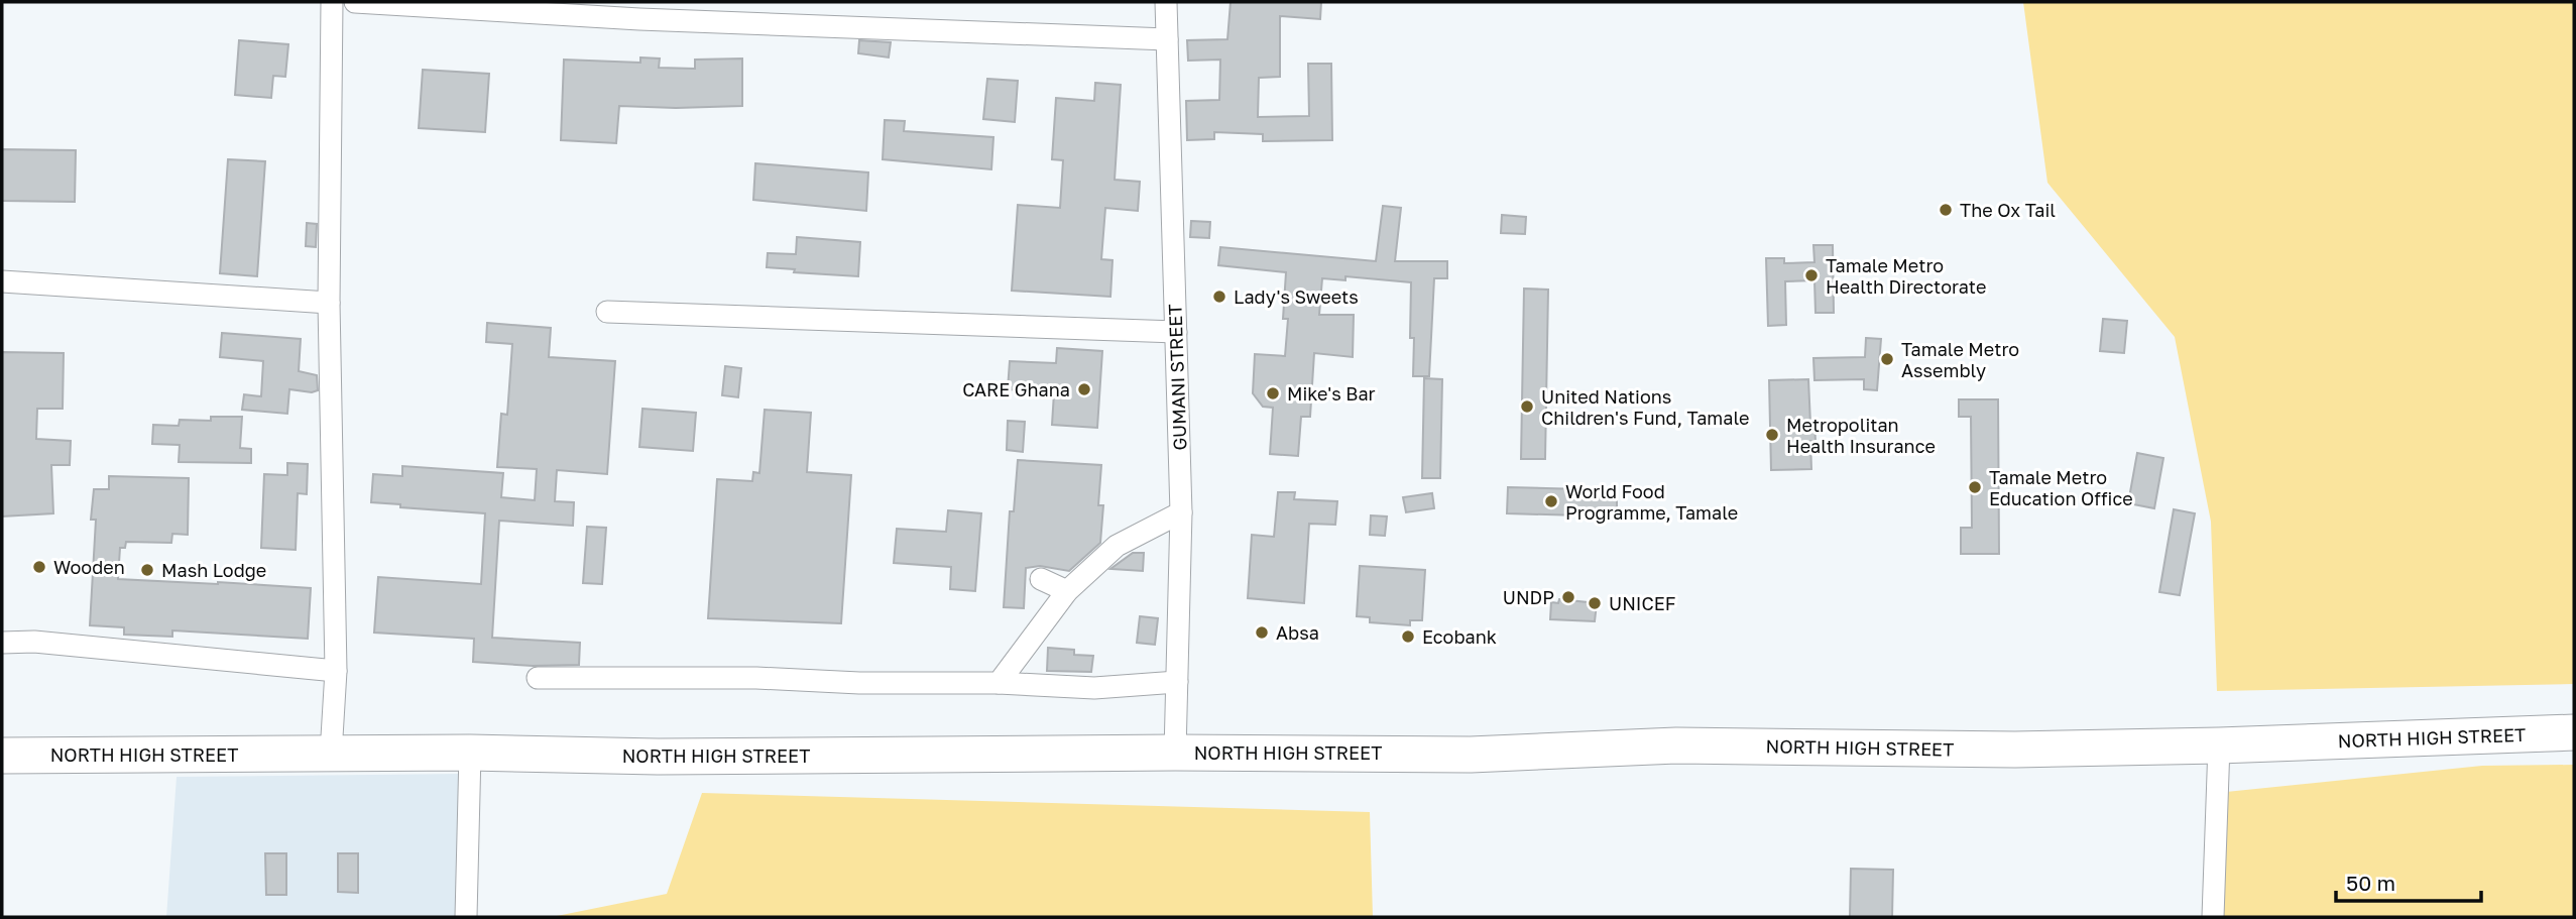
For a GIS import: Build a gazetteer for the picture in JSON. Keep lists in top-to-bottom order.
{
  "streets": {
    "highway": ["NORTH HIGH STREET"],
    "street": ["GUMANI STREET"]
  },
  "crossings": [
    ["GUMANI STREET", "NORTH HIGH STREET"]
  ],
  "places": [
    "The Ox Tail",
    "Tamale Metro Health Directorate",
    "Lady's Sweets",
    "Tamale Metro Assembly",
    "CARE Ghana",
    "Mike's Bar",
    "United Nations Children's Fund, Tamale",
    "Metropolitan Health Insurance",
    "Tamale Metro Education Office",
    "World Food Programme, Tamale",
    "Wooden",
    "Mash Lodge",
    "UNDP",
    "UNICEF",
    "Absa",
    "Ecobank"
  ],
  "scale_bar": "50 m"
}
